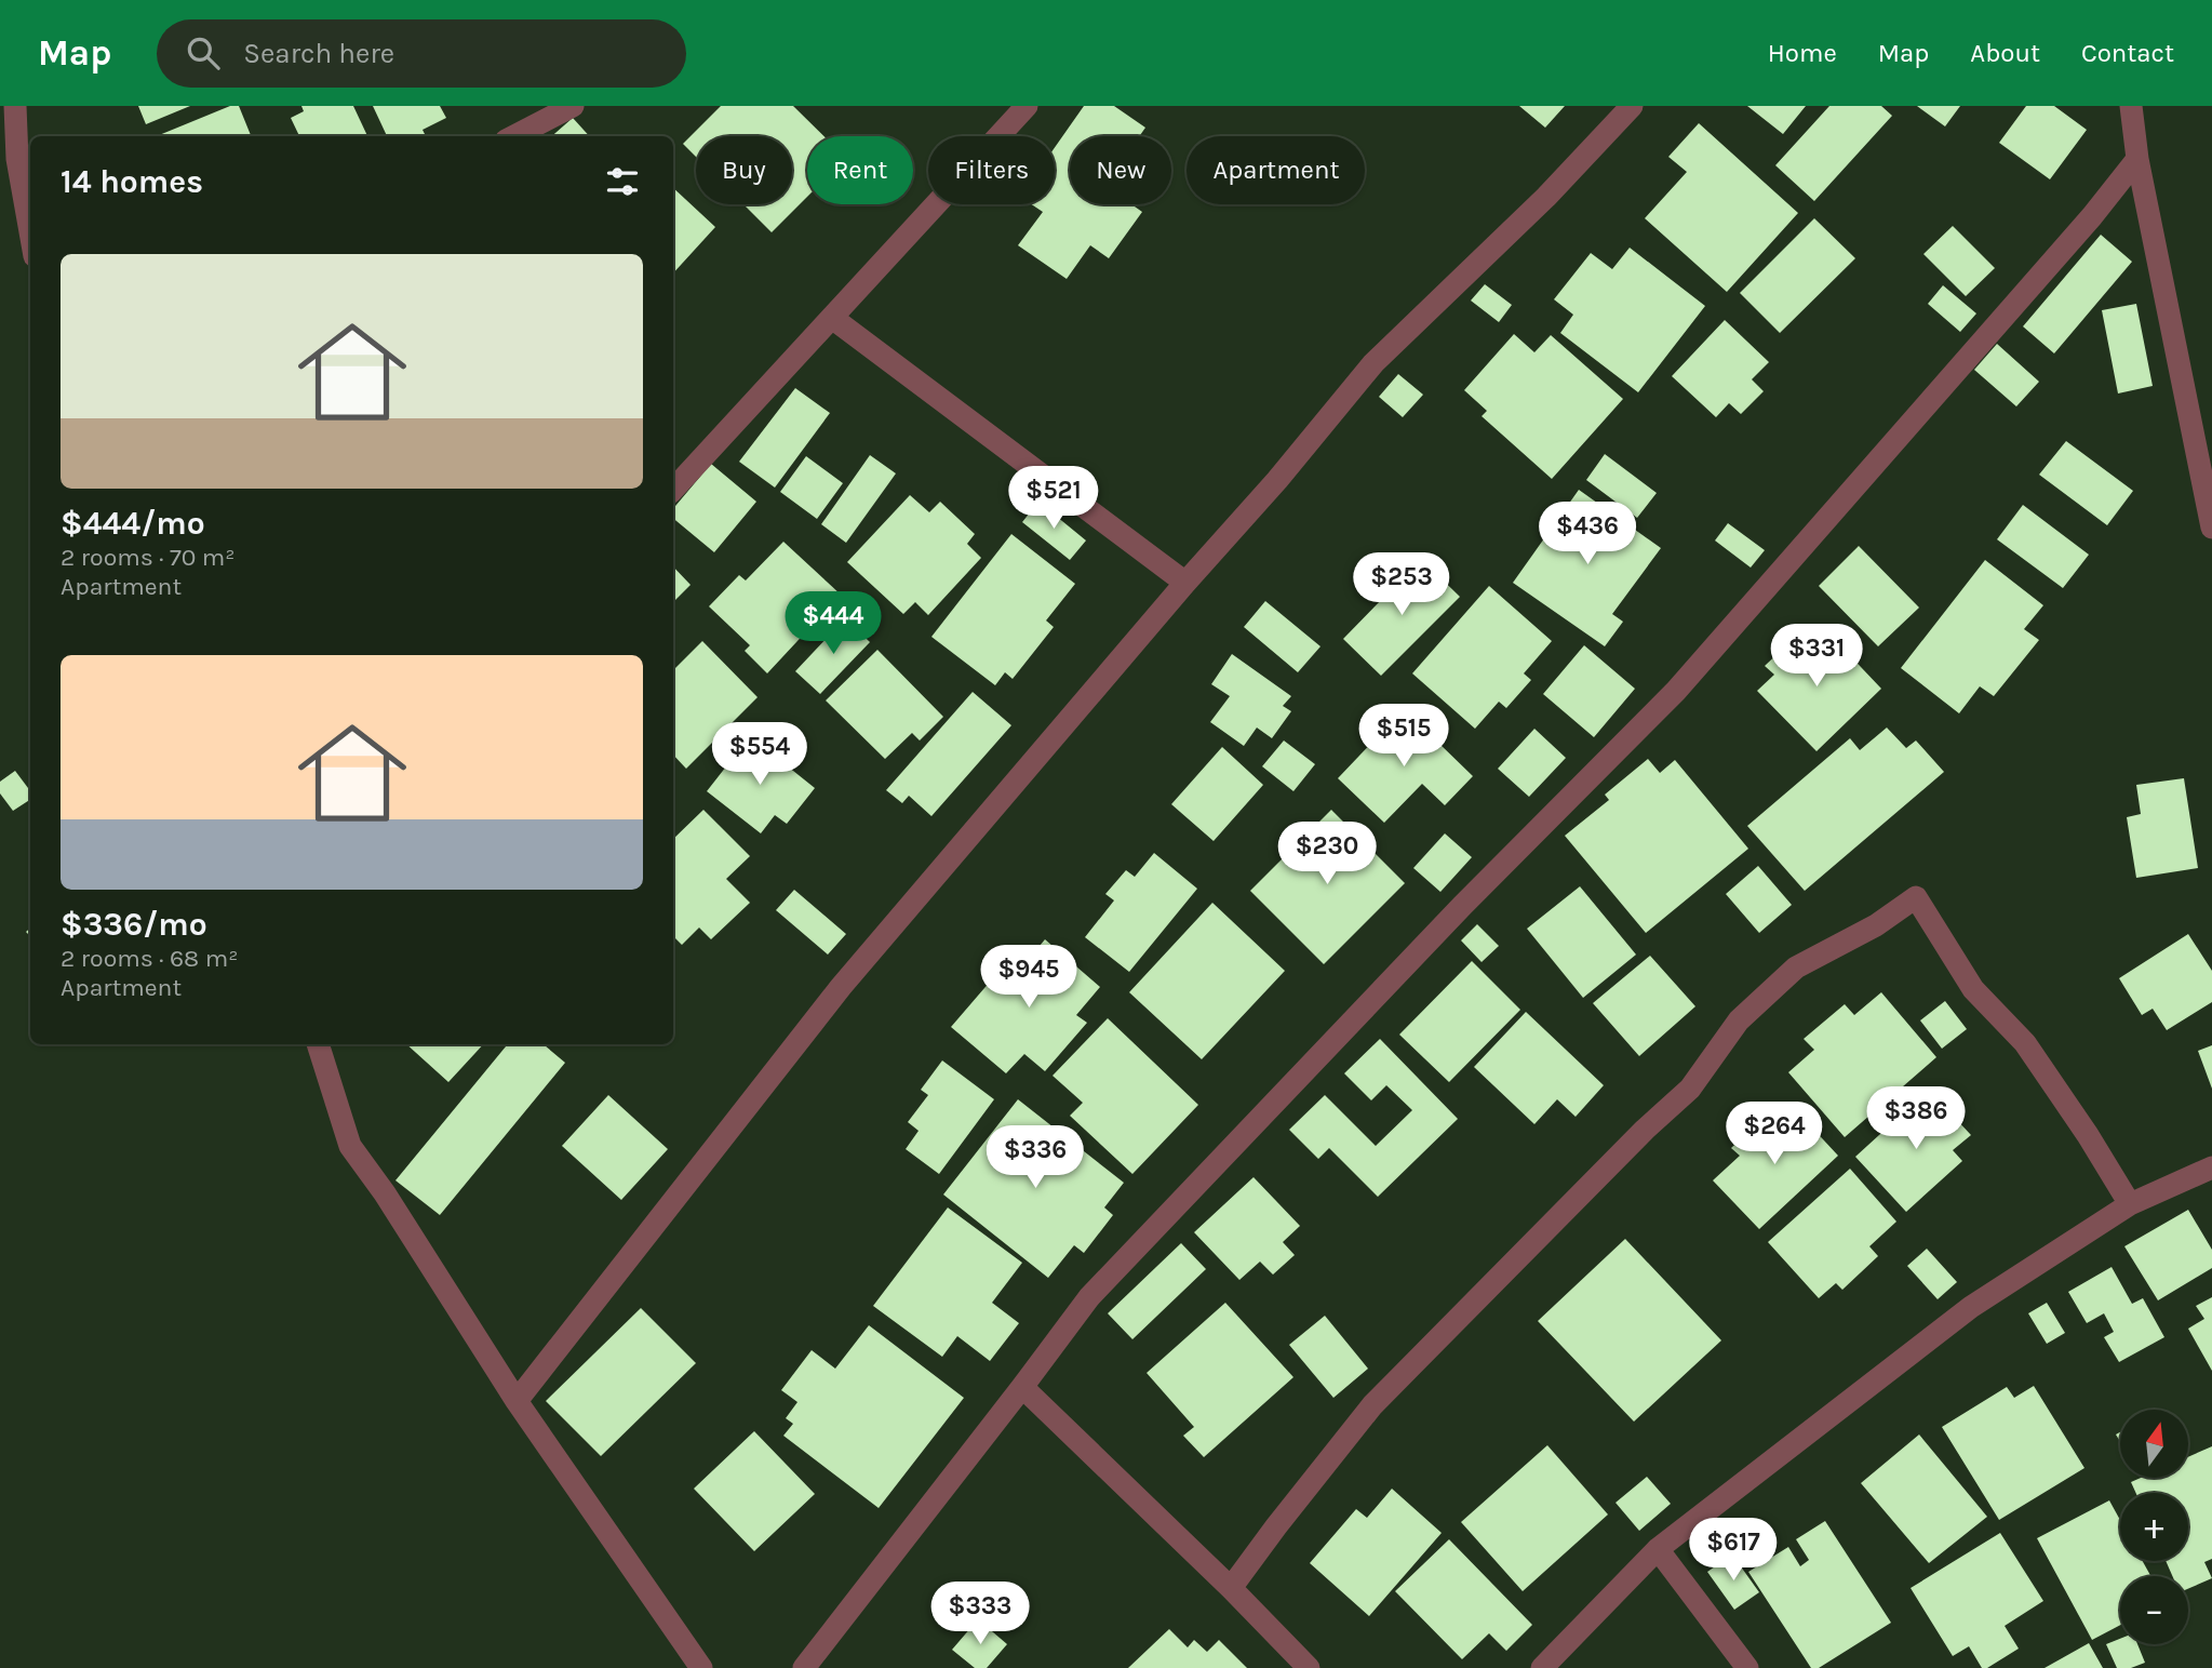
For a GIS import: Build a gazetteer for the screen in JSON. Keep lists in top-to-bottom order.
{
  "north": "top",
  "page": {
    "header": "Map",
    "search": "Search here",
    "nav": [
      "Home",
      "Map",
      "About",
      "Contact"
    ],
    "chip": [
      "Buy",
      "Rent",
      "Filters",
      "New",
      "Apartment"
    ],
    "heading": "14 homes",
    "list": [
      {
        "name": "$444/mo",
        "note": "2 rooms · 70 m² · Apartment"
      },
      {
        "name": "$336/mo",
        "note": "2 rooms · 68 m² · Apartment"
      }
    ],
    "price": [
      "$521",
      "$436",
      "$253",
      "$444",
      "$331",
      "$515",
      "$554",
      "$230",
      "$945",
      "$386",
      "$264",
      "$336",
      "$617",
      "$333"
    ],
    "map_buttons": ["+", "−"]
  }
}
